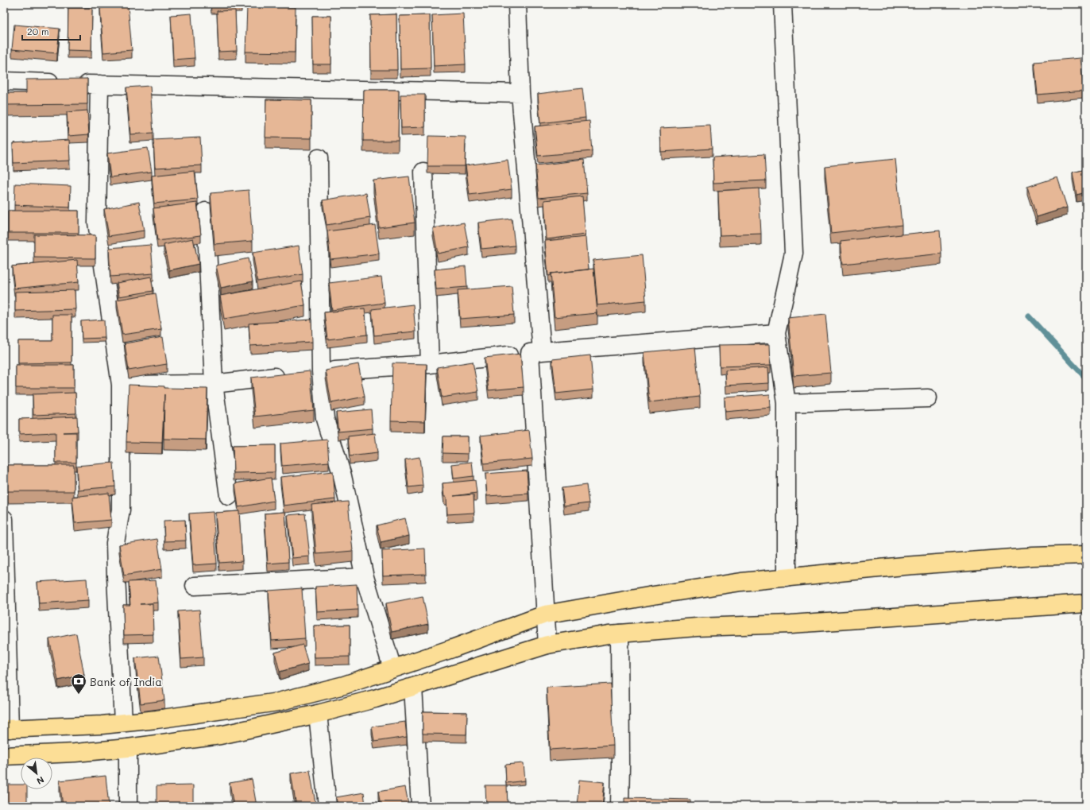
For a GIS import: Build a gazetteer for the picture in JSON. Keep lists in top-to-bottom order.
{
  "places": {
    "bank": ["Bank of India"]
  },
  "scale_bar": "20 m",
  "north": "bottom right"
}
